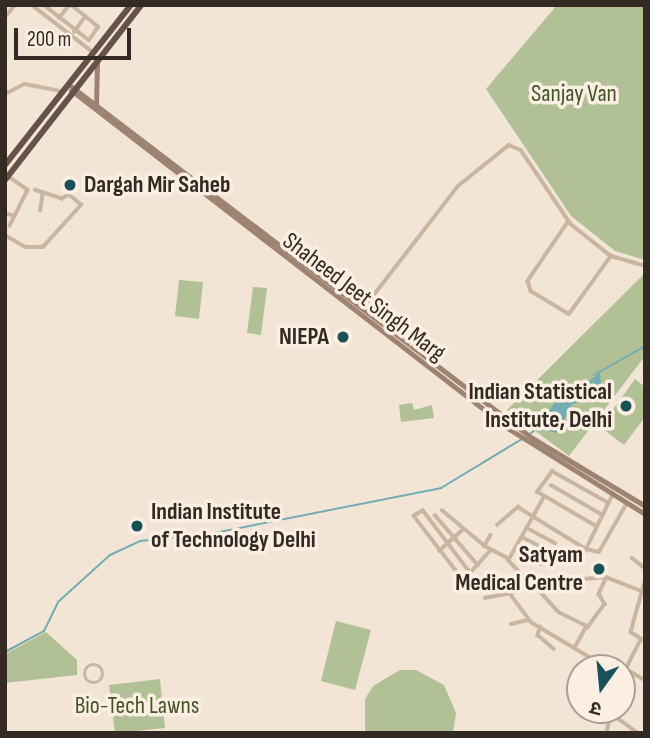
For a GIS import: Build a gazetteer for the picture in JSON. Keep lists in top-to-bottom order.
{
  "streets": {
    "main road": ["Shaheed Jeet Singh Marg"]
  },
  "parks": ["Sanjay Van", "Bio-Tech Lawns"],
  "places": [
    "Dargah Mir Saheb",
    "NIEPA",
    "Indian Statistical Institute, Delhi",
    "Indian Institute of Technology Delhi",
    "Satyam Medical Centre"
  ],
  "scale_bar": "200 m",
  "north": "bottom"
}
